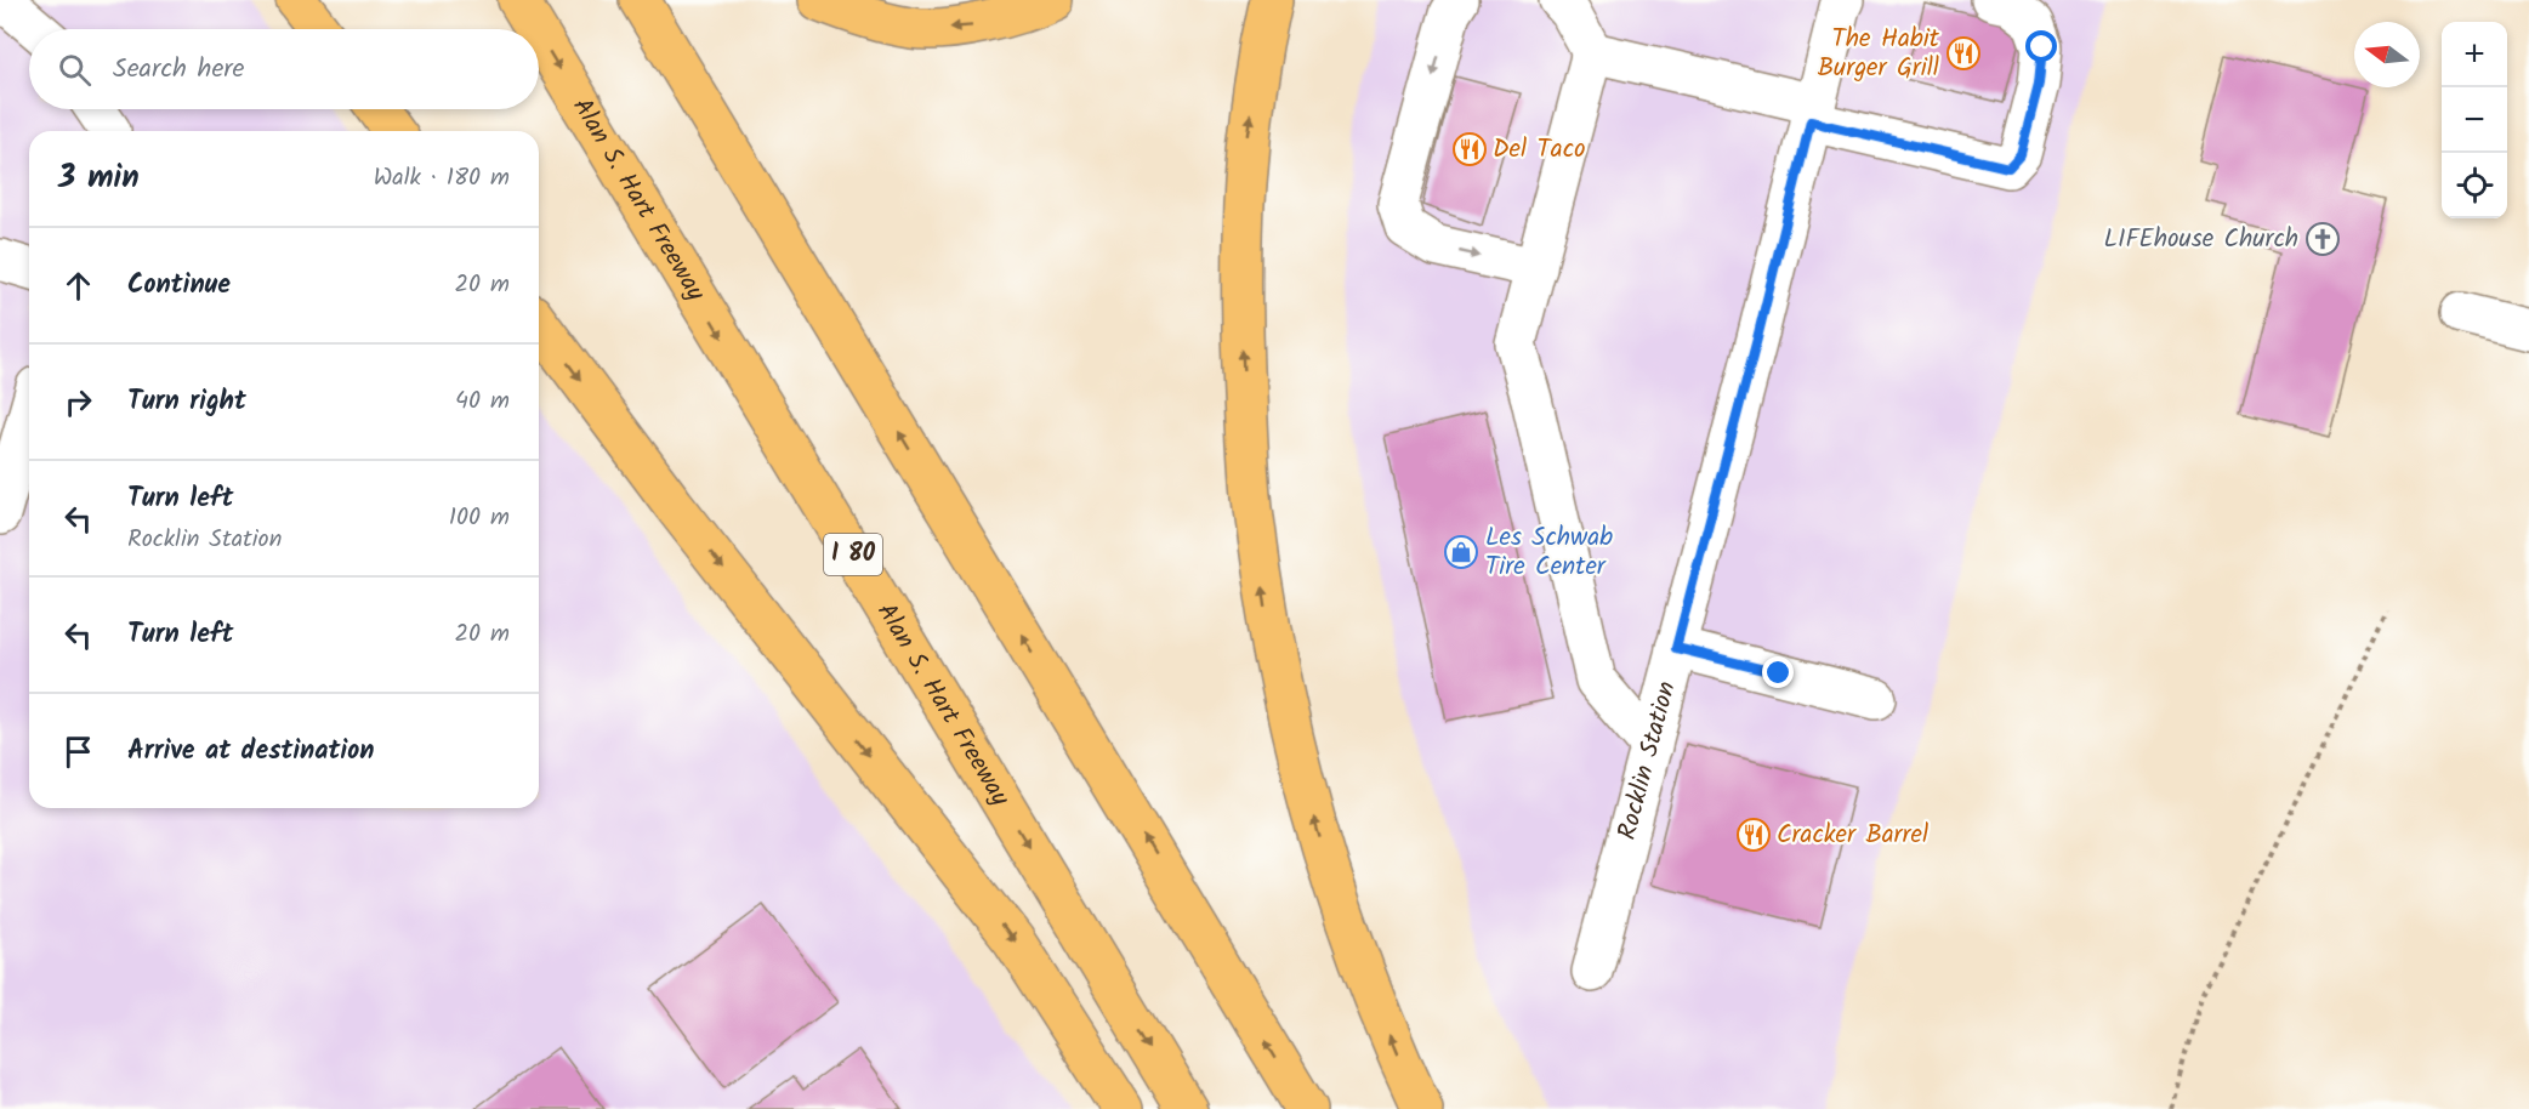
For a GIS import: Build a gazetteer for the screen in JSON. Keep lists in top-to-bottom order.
{
  "streets": {
    "highway": ["Alan S. Hart Freeway", "I 80"],
    "lane": ["Rocklin Station"]
  },
  "places": {
    "restaurant": ["The Habit Burger Grill", "Del Taco", "Cracker Barrel"],
    "church": ["LIFEhouse Church"],
    "shop": ["Les Schwab Tire Center"]
  },
  "north": "left",
  "page": {
    "map_buttons": ["+", "−"],
    "search": "Search here",
    "heading": ["3 min", "Walk · 180 m"],
    "list": [
      ["Continue", "20 m"],
      ["Turn right", "40 m"],
      ["Turn left", "Rocklin Station", "100 m"],
      ["Turn left", "20 m"],
      "Arrive at destination"
    ]
  }
}
